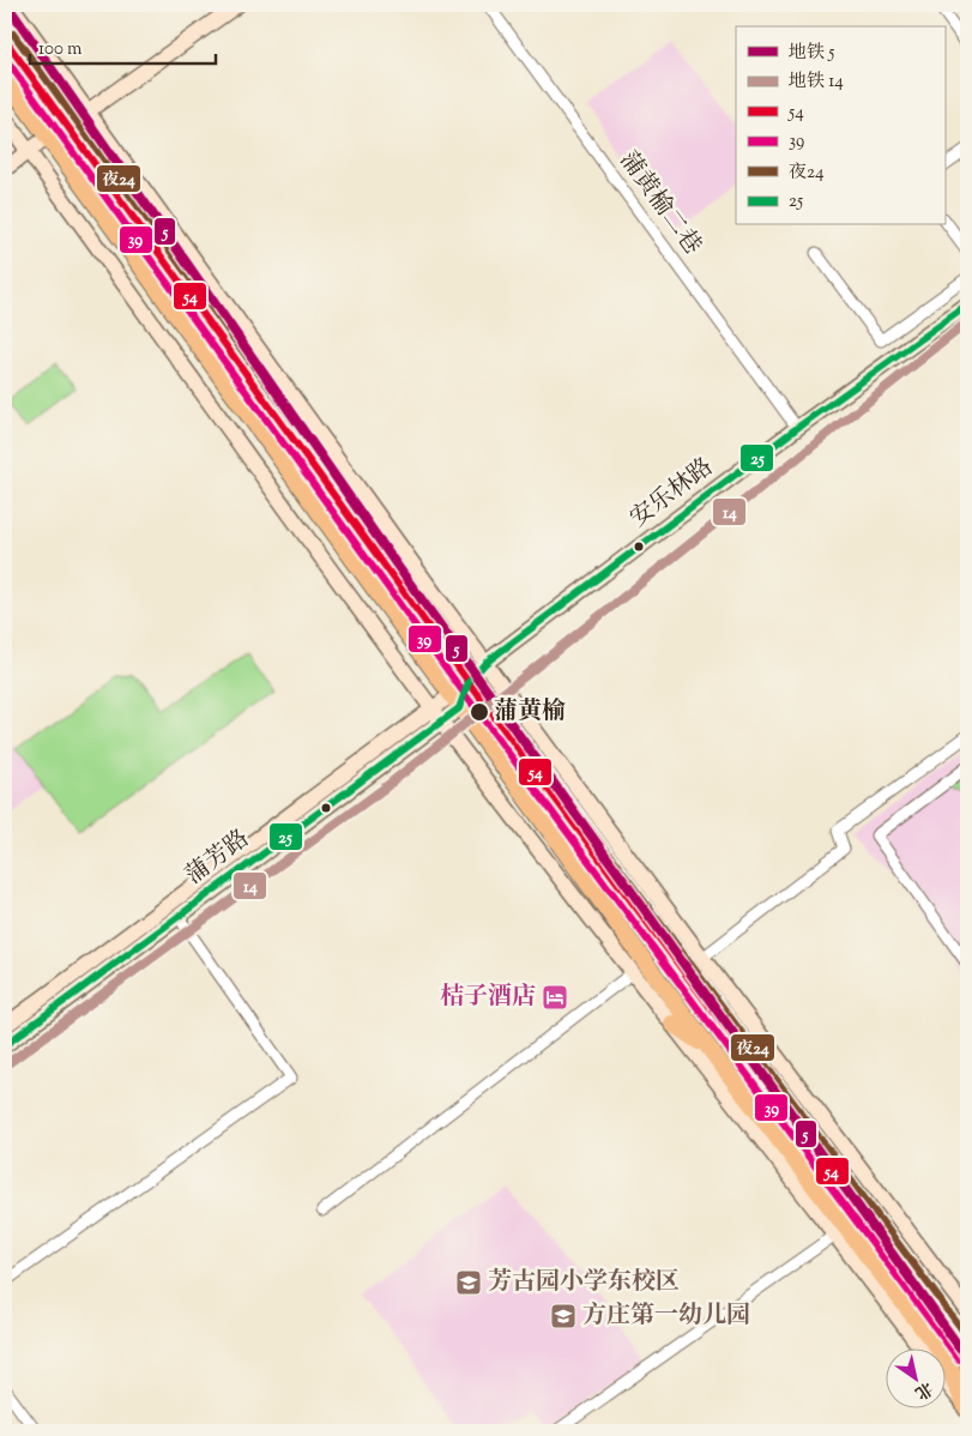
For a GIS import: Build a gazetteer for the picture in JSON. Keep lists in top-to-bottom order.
{
  "streets": {
    "street": ["蒲黄榆二巷", "安乐林路", "蒲芳路"]
  },
  "crossings": [
    ["蒲黄榆二巷", "安乐林路"],
    ["安乐林路", "蒲芳路"]
  ],
  "places": {
    "other": ["蒲黄榆"],
    "hotel": ["桔子酒店"],
    "school or university": ["芳古园小学东校区", "方庄第一幼儿园"]
  },
  "lines": [
    "metro line 5",
    "transit line 夜24",
    "transit line 54",
    "transit line 39",
    "transit line 25",
    "metro line 14"
  ],
  "legend": [
    "地铁 5",
    "地铁 14",
    "54",
    "39",
    "夜24",
    "25"
  ],
  "scale_bar": "100 m",
  "north": "bottom right"
}
